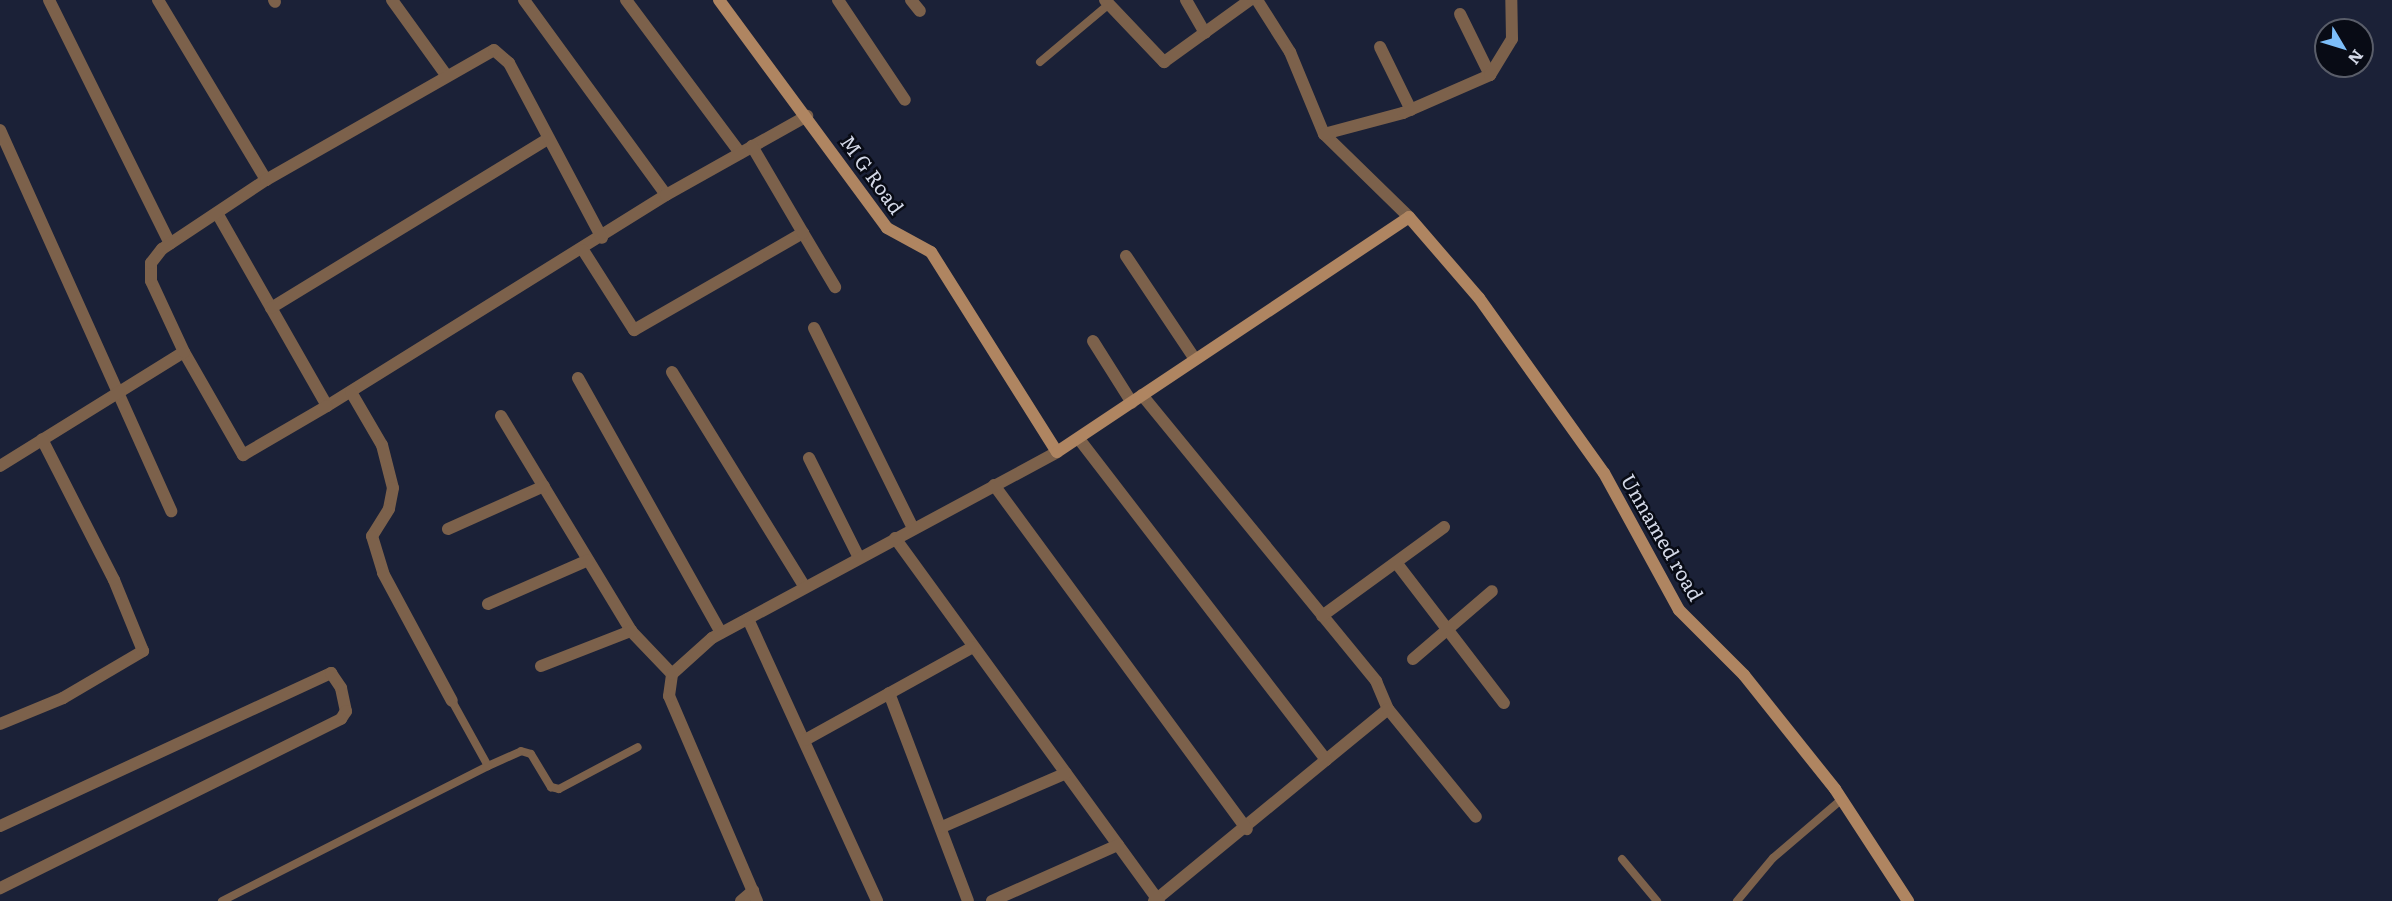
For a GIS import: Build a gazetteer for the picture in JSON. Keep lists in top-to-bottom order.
{
  "streets": {
    "street": ["M G Road", "Unnamed road"]
  },
  "north": "bottom right"
}
